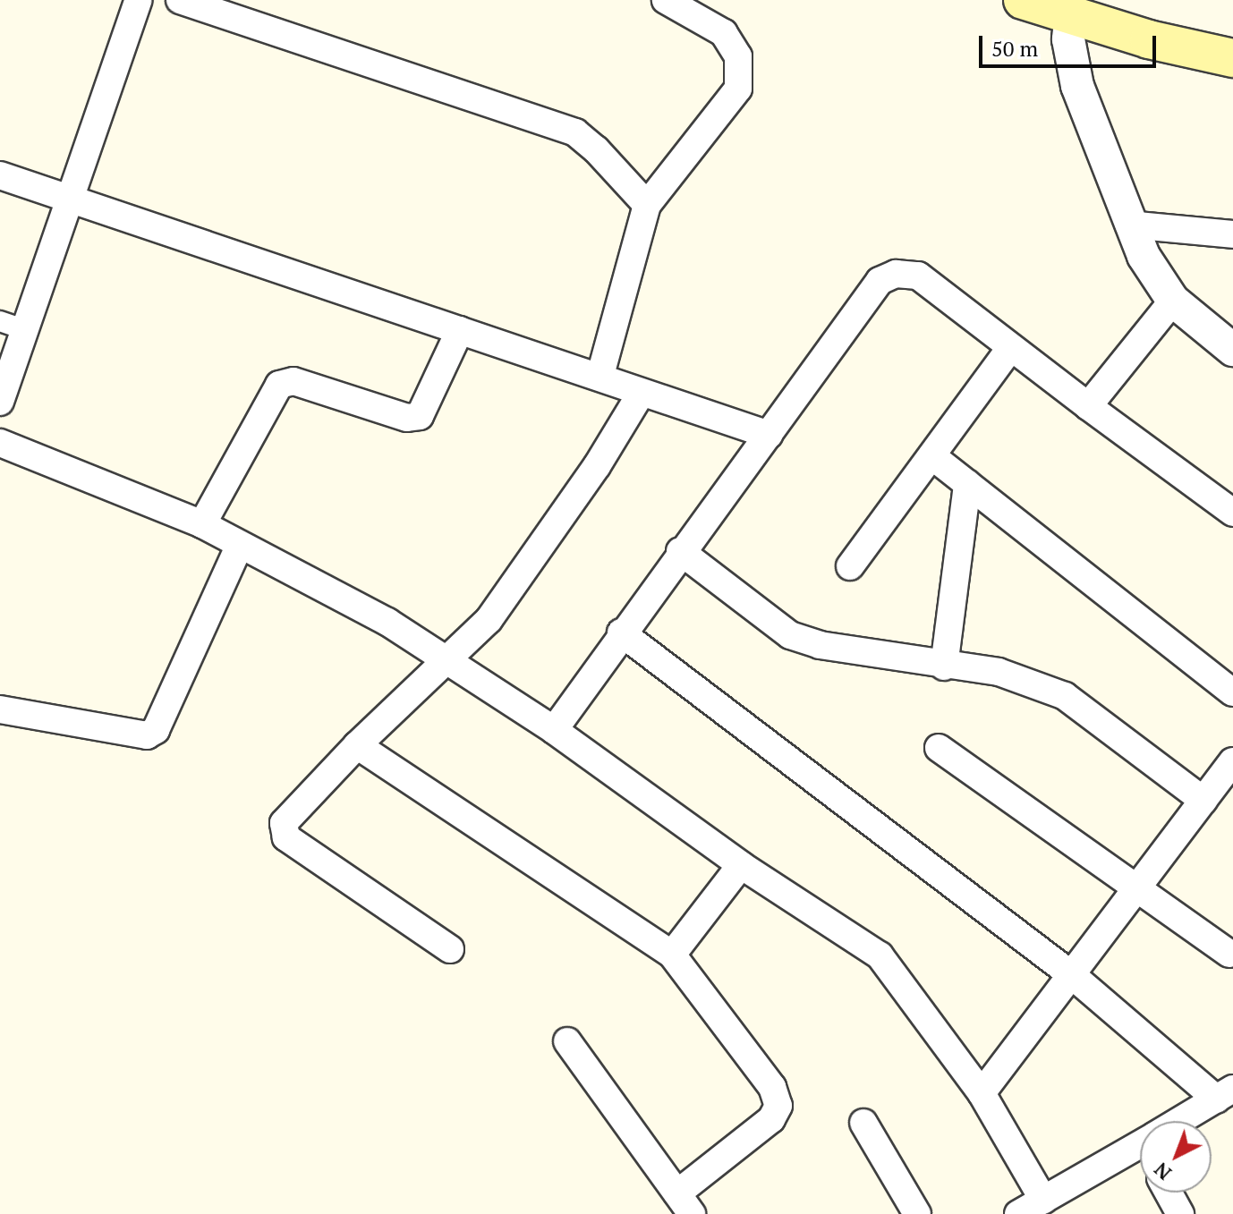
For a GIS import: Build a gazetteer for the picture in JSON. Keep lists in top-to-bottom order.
{
  "scale_bar": "50 m",
  "north": "bottom left"
}
